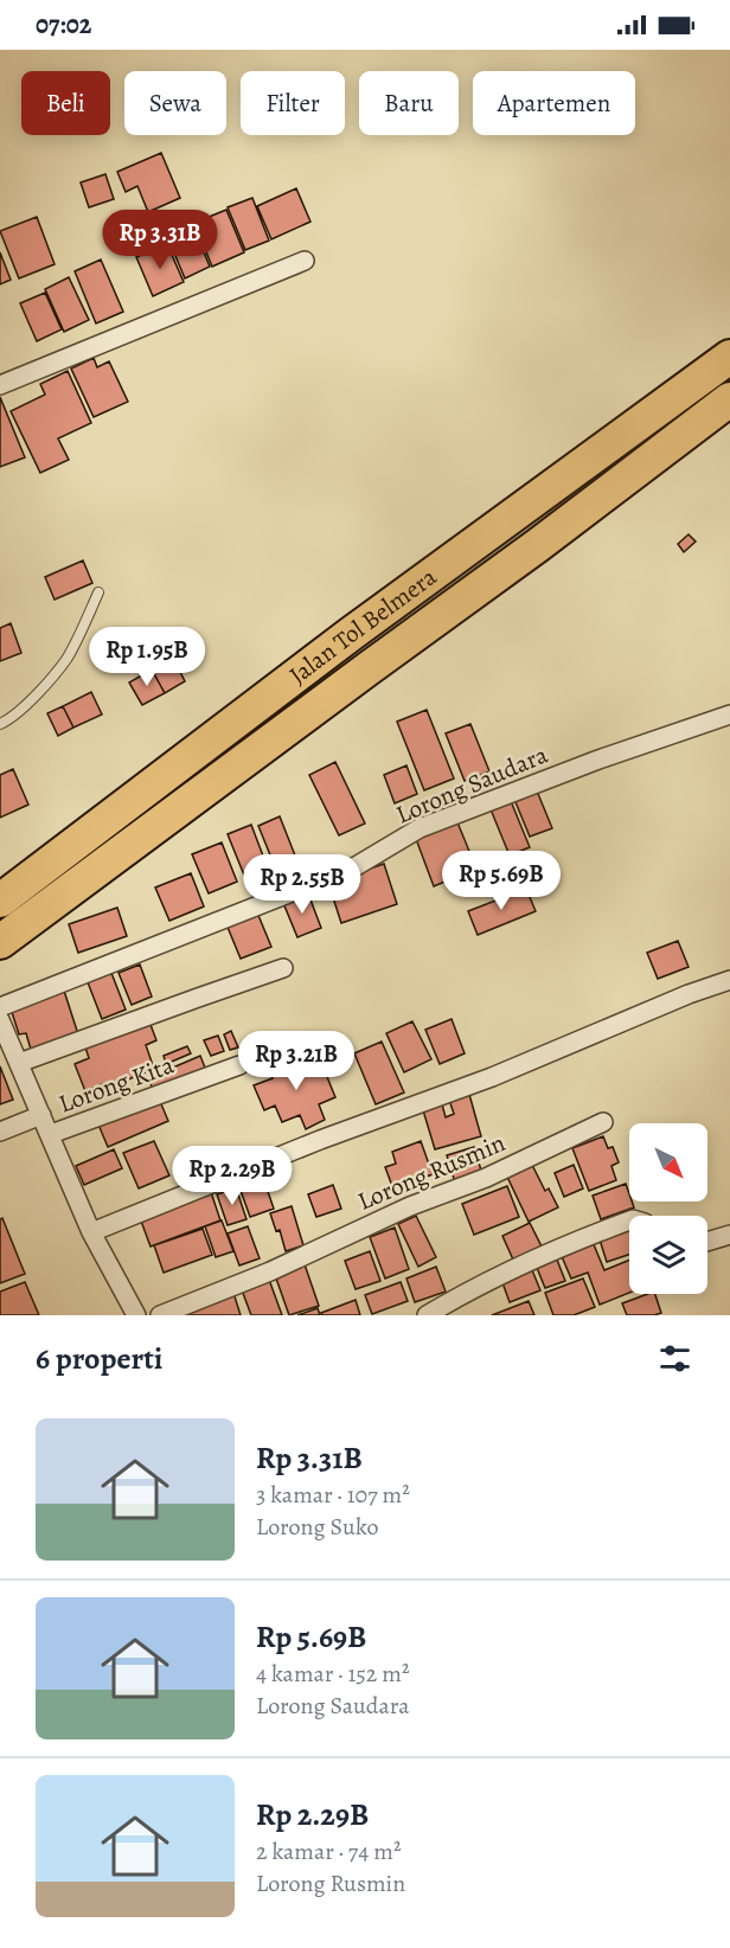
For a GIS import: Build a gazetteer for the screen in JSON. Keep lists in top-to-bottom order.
{
  "streets": {
    "highway": ["Jalan Tol Belmera"],
    "street": ["Lorong Saudara", "Lorong Kita", "Lorong Rusmin"]
  },
  "north": "bottom right",
  "page": {
    "status": "07:02",
    "chip": [
      "Beli",
      "Sewa",
      "Filter",
      "Baru",
      "Apartemen"
    ],
    "price": [
      "Rp 3.31B",
      "Rp 1.95B",
      "Rp 5.69B",
      "Rp 2.55B",
      "Rp 3.21B",
      "Rp 2.29B"
    ],
    "heading": "6 properti",
    "list": [
      {
        "name": "Rp 3.31B",
        "note": "3 kamar · 107 m² · Lorong Suko"
      },
      {
        "name": "Rp 5.69B",
        "note": "4 kamar · 152 m² · Lorong Saudara"
      },
      {
        "name": "Rp 2.29B",
        "note": "2 kamar · 74 m² · Lorong Rusmin"
      }
    ]
  }
}
